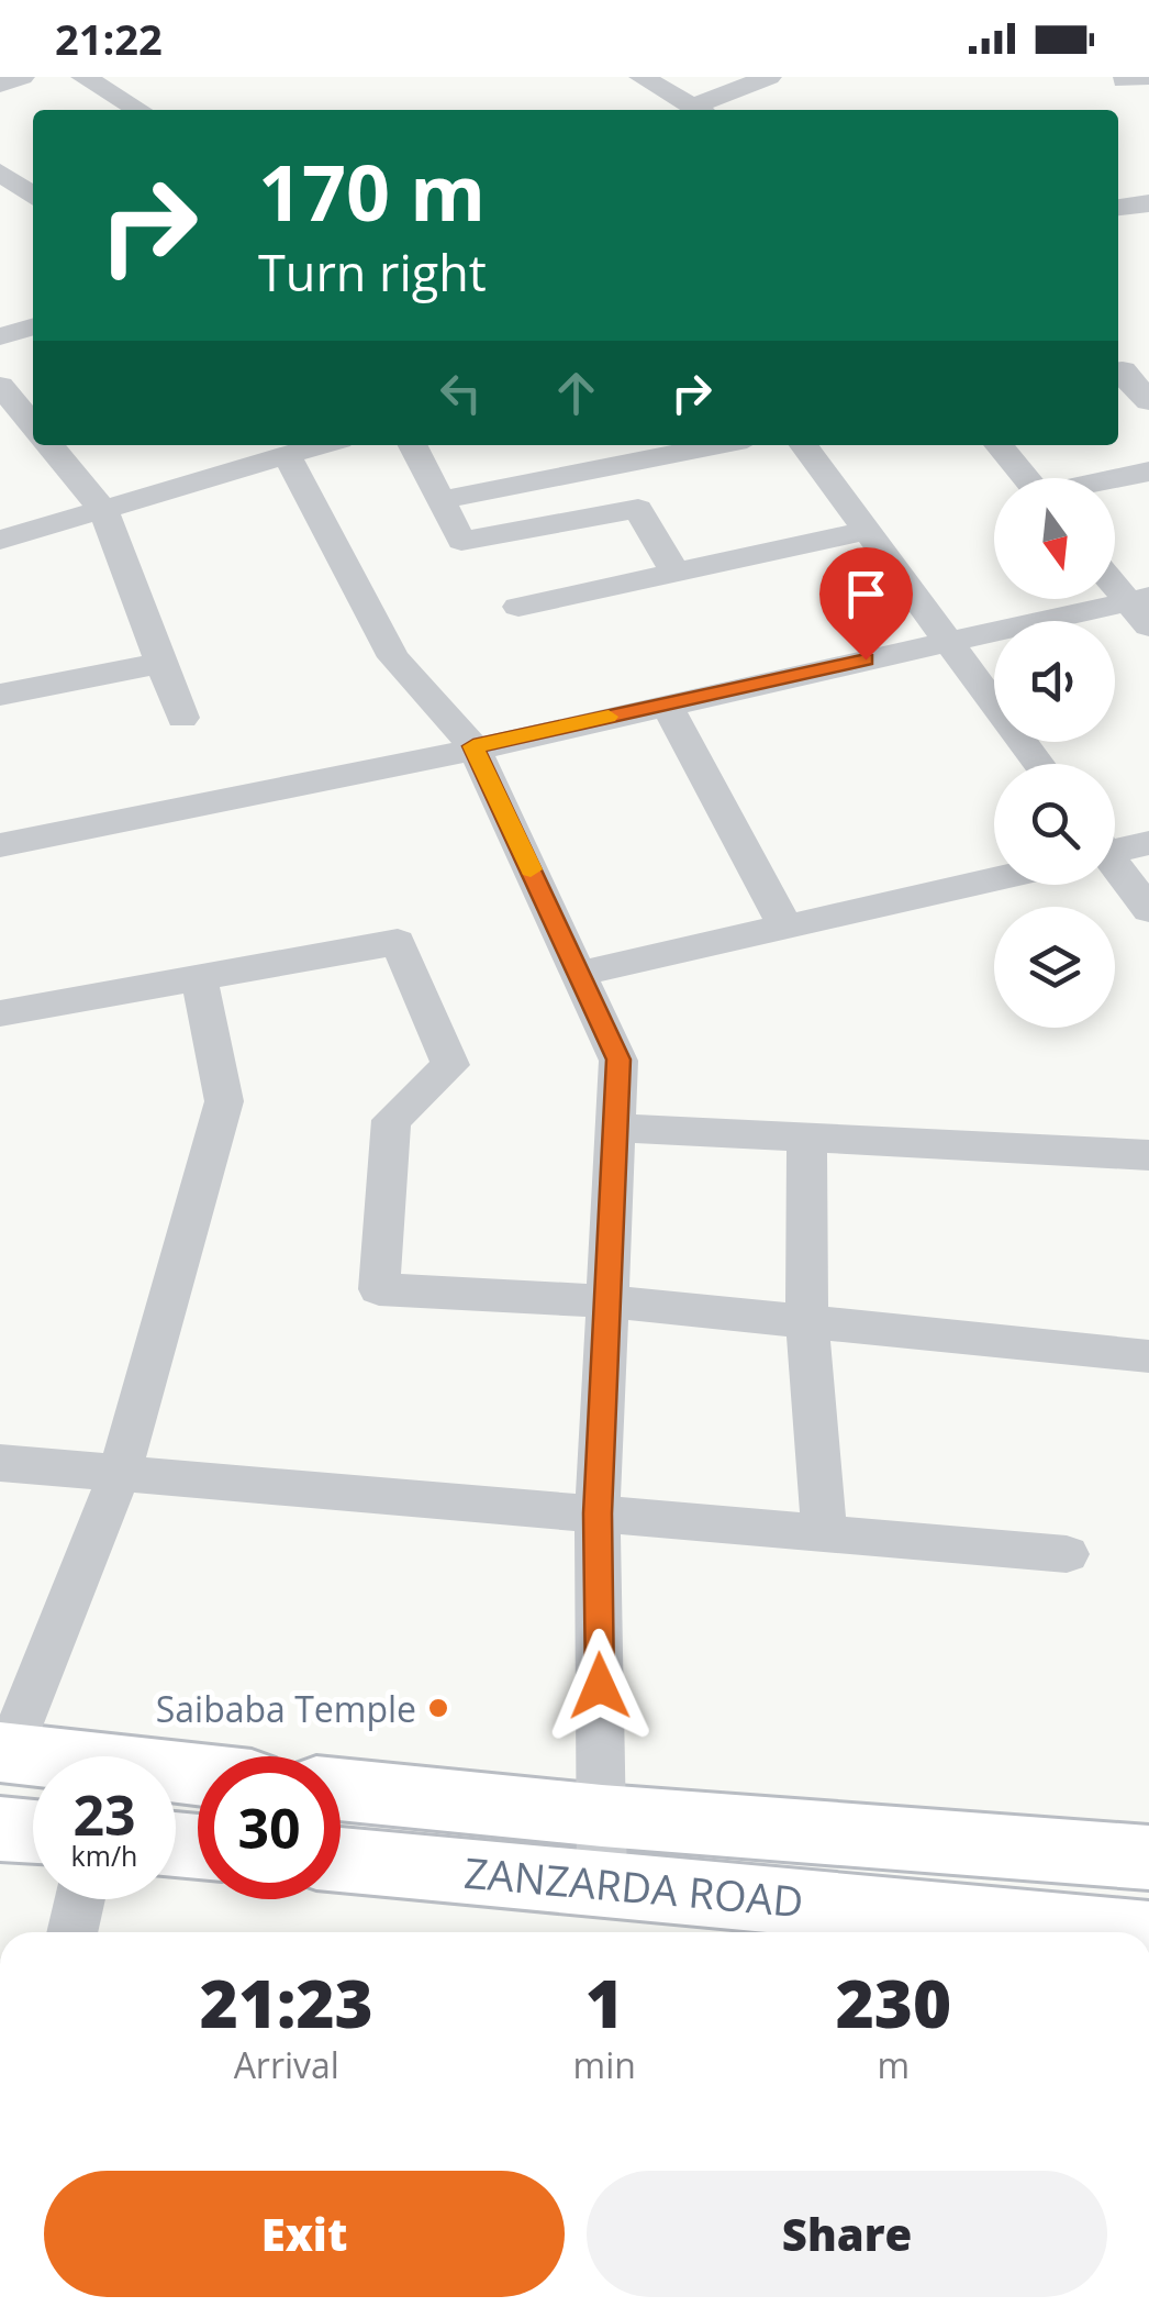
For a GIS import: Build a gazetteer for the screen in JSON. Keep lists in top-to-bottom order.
{
  "streets": {
    "main road": ["ZANZARDA ROAD"]
  },
  "places": ["Saibaba Temple"],
  "north": "bottom",
  "page": {
    "status": "21:22",
    "turn": ["170 m", "Turn right"],
    "speed": "23 km/h",
    "limit": "30",
    "eta": [
      "21:23",
      "Arrival",
      "1",
      "min",
      "230",
      "m"
    ],
    "buttons": ["Exit", "Share"]
  }
}
